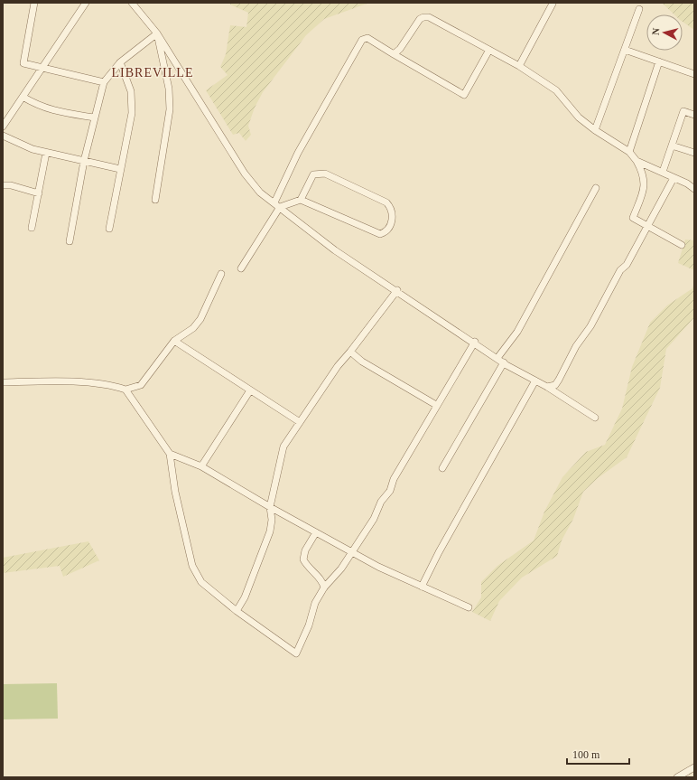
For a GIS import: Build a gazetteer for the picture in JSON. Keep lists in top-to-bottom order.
{
  "districts": ["LIBREVILLE"],
  "scale_bar": "100 m",
  "north": "left"
}
